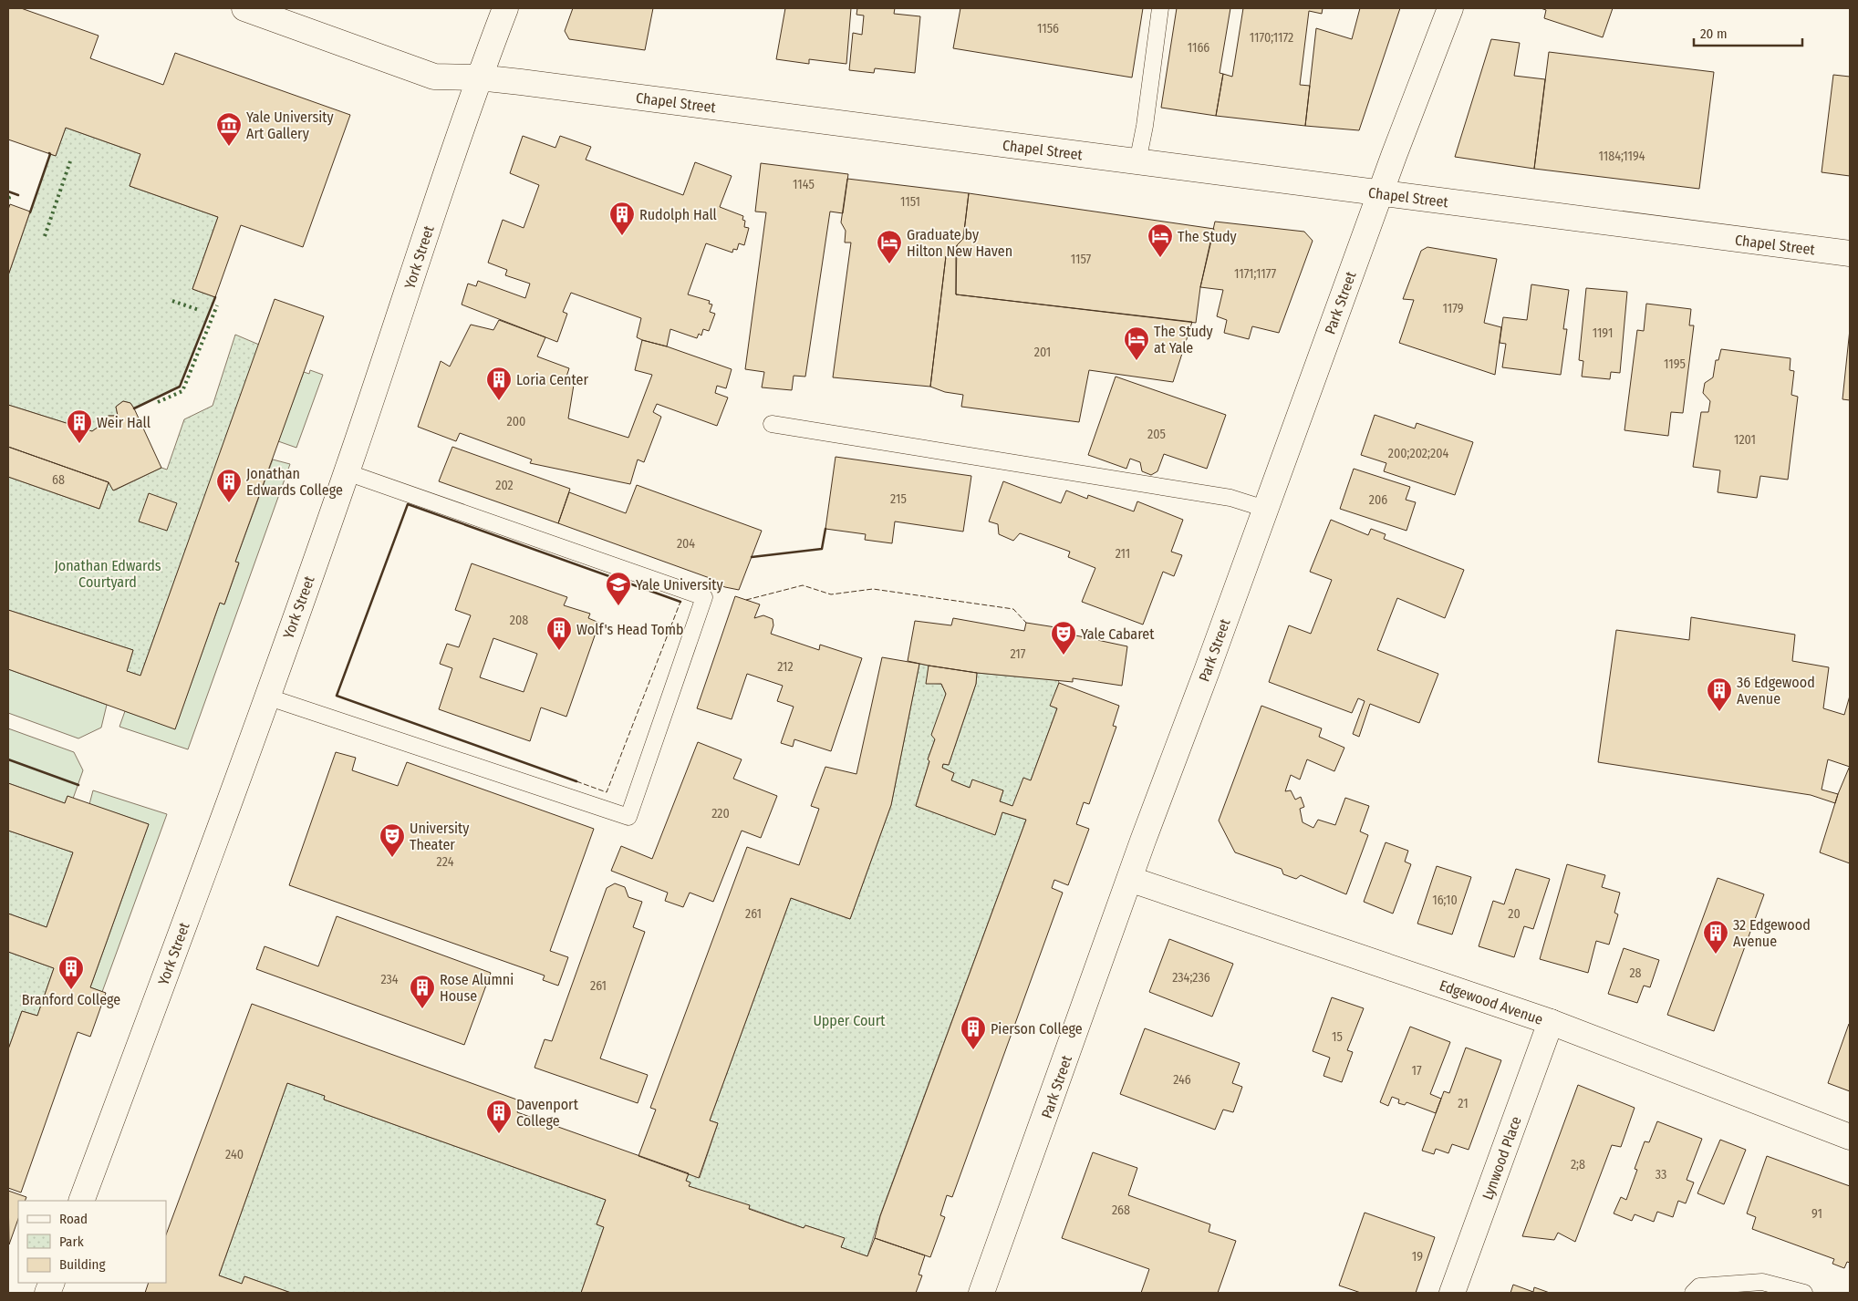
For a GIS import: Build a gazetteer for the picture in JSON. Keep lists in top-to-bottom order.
{
  "streets": {
    "main road": [
      "Chapel Street",
      "York Street",
      "Park Street",
      "Edgewood Avenue",
      "Lynwood Place"
    ]
  },
  "crossings": [
    ["Chapel Street", "York Street"],
    ["Chapel Street", "Park Street"],
    ["Park Street", "Edgewood Avenue"],
    ["Edgewood Avenue", "Lynwood Place"]
  ],
  "parks": ["Jonathan Edwards Courtyard", "Upper Court"],
  "places": {
    "museum": ["Yale University Art Gallery"],
    "building": [
      "Rudolph Hall",
      "Loria Center",
      "Weir Hall",
      "Jonathan Edwards College",
      "Wolf's Head Tomb",
      "36 Edgewood Avenue",
      "32 Edgewood Avenue",
      "Branford College",
      "Rose Alumni House",
      "Pierson College",
      "Davenport College"
    ],
    "hotel": ["The Study", "Graduate by Hilton New Haven", "The Study at Yale"],
    "school or university": ["Yale University"],
    "theatre": ["Yale Cabaret", "University Theater"]
  },
  "house_numbers": [
    "1156",
    "1170;1172",
    "1166",
    "1184;1194",
    "1145",
    "1151",
    "1157",
    "1171;1177",
    "1179",
    "1191",
    "201",
    "1195",
    "200",
    "205",
    "1201",
    "200;202;204",
    "68",
    "202",
    "215",
    "206",
    "204",
    "211",
    "208",
    "217",
    "212",
    "220",
    "224",
    "16;10",
    "261",
    "20",
    "28",
    "234;236",
    "234",
    "261",
    "15",
    "17",
    "246",
    "21",
    "240",
    "2;8",
    "33",
    "268",
    "91",
    "19"
  ],
  "legend": ["Road", "Park", "Building"],
  "scale_bar": "20 m"
}
